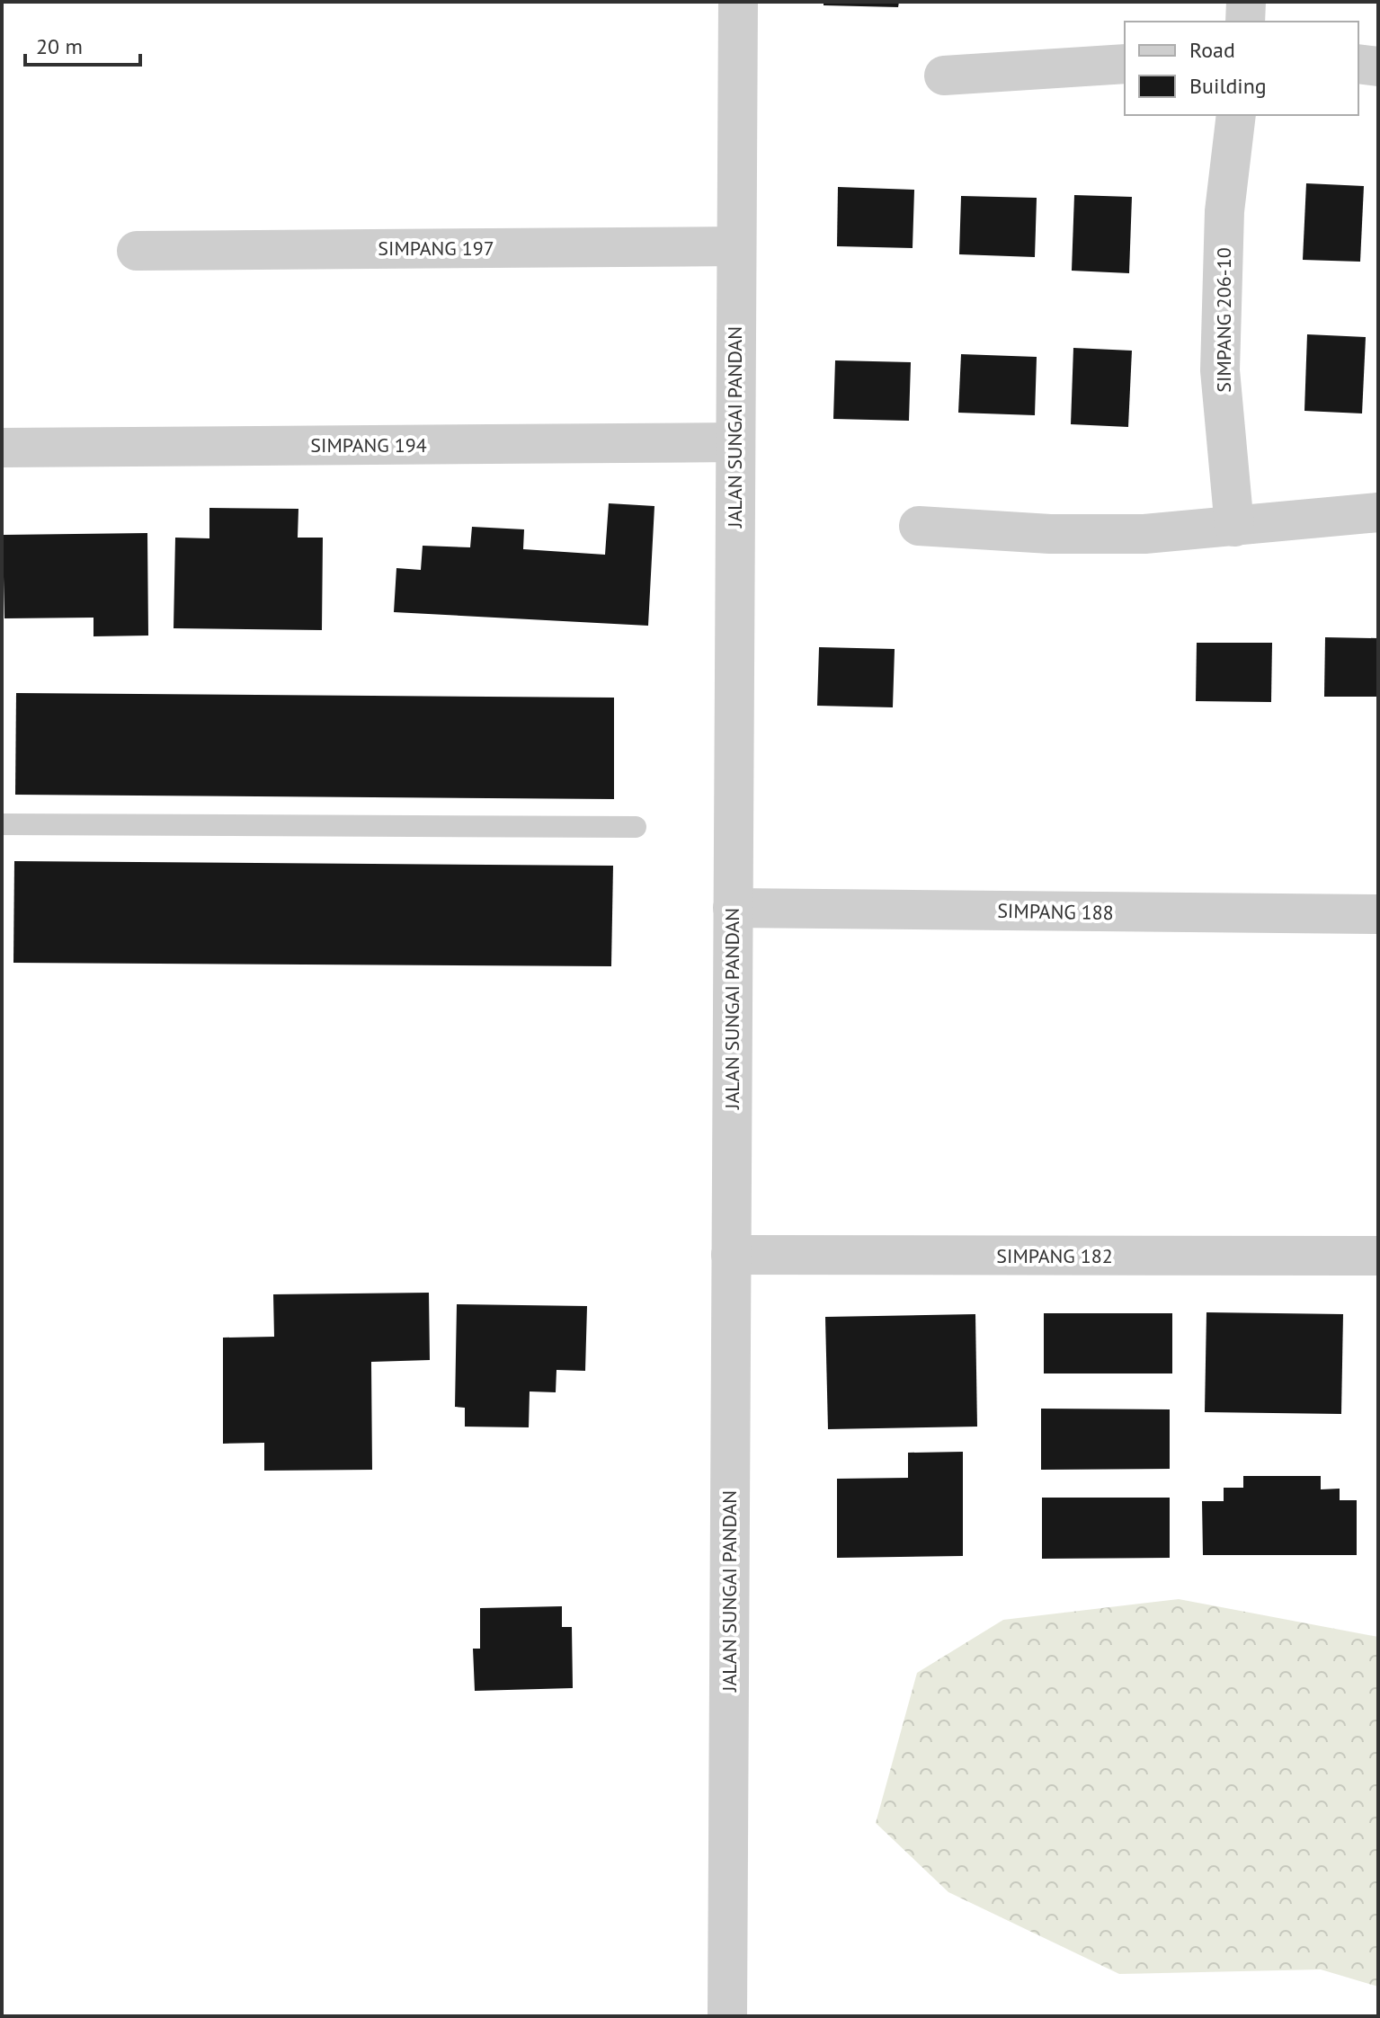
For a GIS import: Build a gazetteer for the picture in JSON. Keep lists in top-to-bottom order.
{
  "streets": {
    "street": [
      "SIMPANG 197",
      "SIMPANG 206-10",
      "JALAN SUNGAI PANDAN",
      "SIMPANG 194",
      "SIMPANG 188",
      "SIMPANG 182"
    ]
  },
  "crossings": [
    ["SIMPANG 197", "JALAN SUNGAI PANDAN"],
    ["JALAN SUNGAI PANDAN", "SIMPANG 194"],
    ["JALAN SUNGAI PANDAN", "SIMPANG 188"],
    ["JALAN SUNGAI PANDAN", "SIMPANG 182"]
  ],
  "legend": ["Road", "Building"],
  "scale_bar": "20 m"
}
